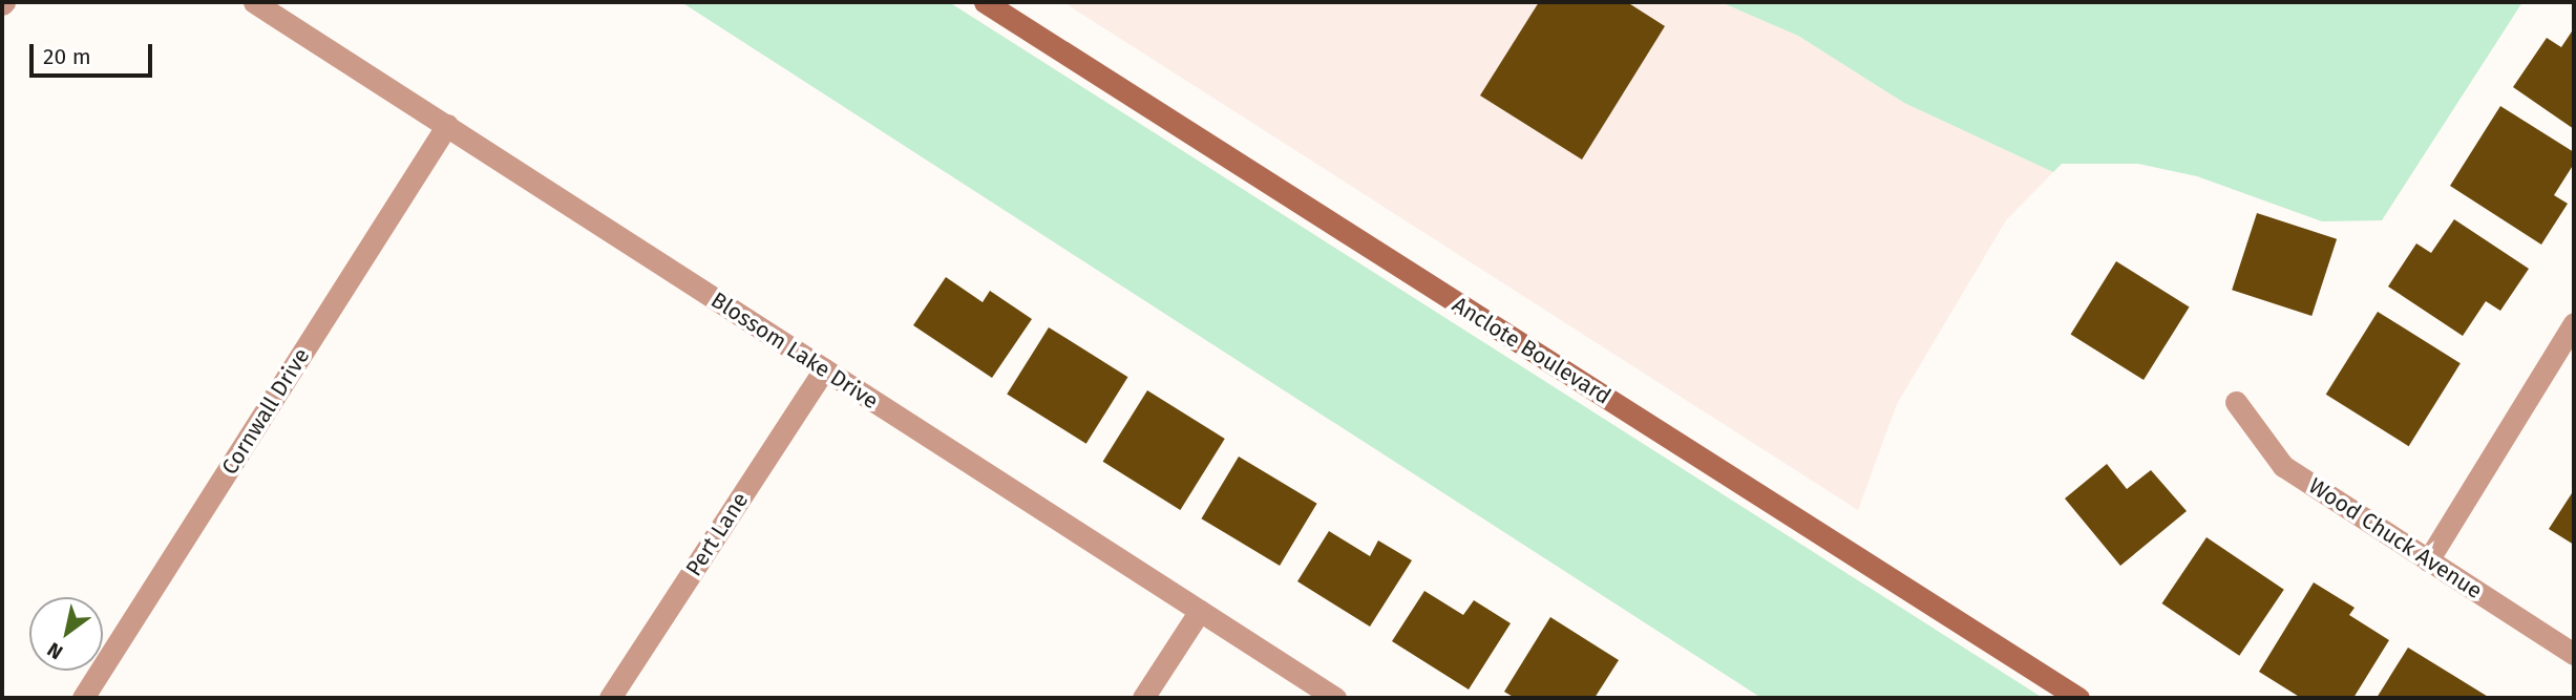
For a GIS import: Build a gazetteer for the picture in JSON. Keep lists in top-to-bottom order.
{
  "streets": {
    "street": [
      "Blossom Lake Drive",
      "Anclote Boulevard",
      "Cornwall Drive",
      "Pert Lane",
      "Wood Chuck Avenue"
    ]
  },
  "crossings": [
    ["Blossom Lake Drive", "Cornwall Drive"],
    ["Blossom Lake Drive", "Pert Lane"]
  ],
  "scale_bar": "20 m",
  "north": "bottom left"
}
